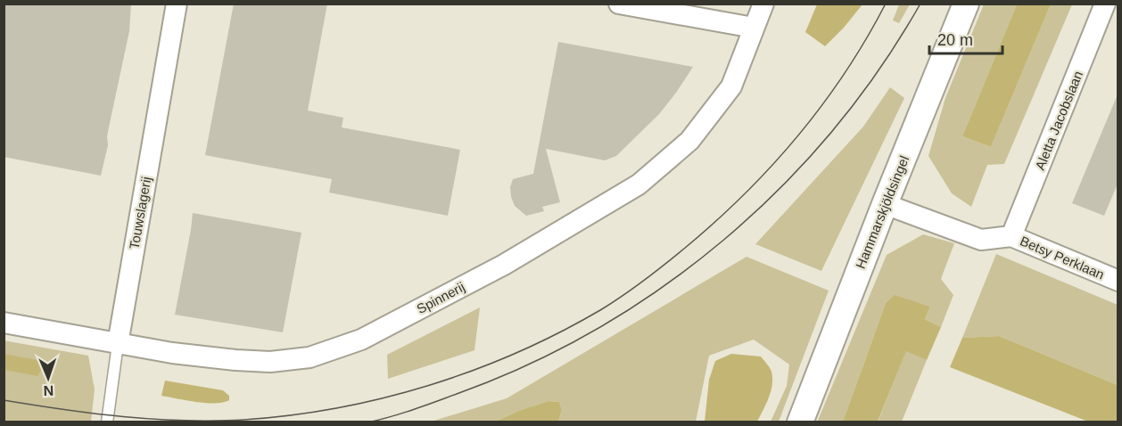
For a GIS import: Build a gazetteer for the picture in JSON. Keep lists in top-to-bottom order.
{
  "streets": {
    "street": [
      "Aletta Jacobslaan",
      "Hammarskjöldsingel",
      "Touwslagerij",
      "Betsy Perklaan",
      "Spinnerij"
    ]
  },
  "crossings": [
    ["Aletta Jacobslaan", "Betsy Perklaan"],
    ["Hammarskjöldsingel", "Betsy Perklaan"],
    ["Touwslagerij", "Spinnerij"]
  ],
  "scale_bar": "20 m",
  "north": "bottom"
}
